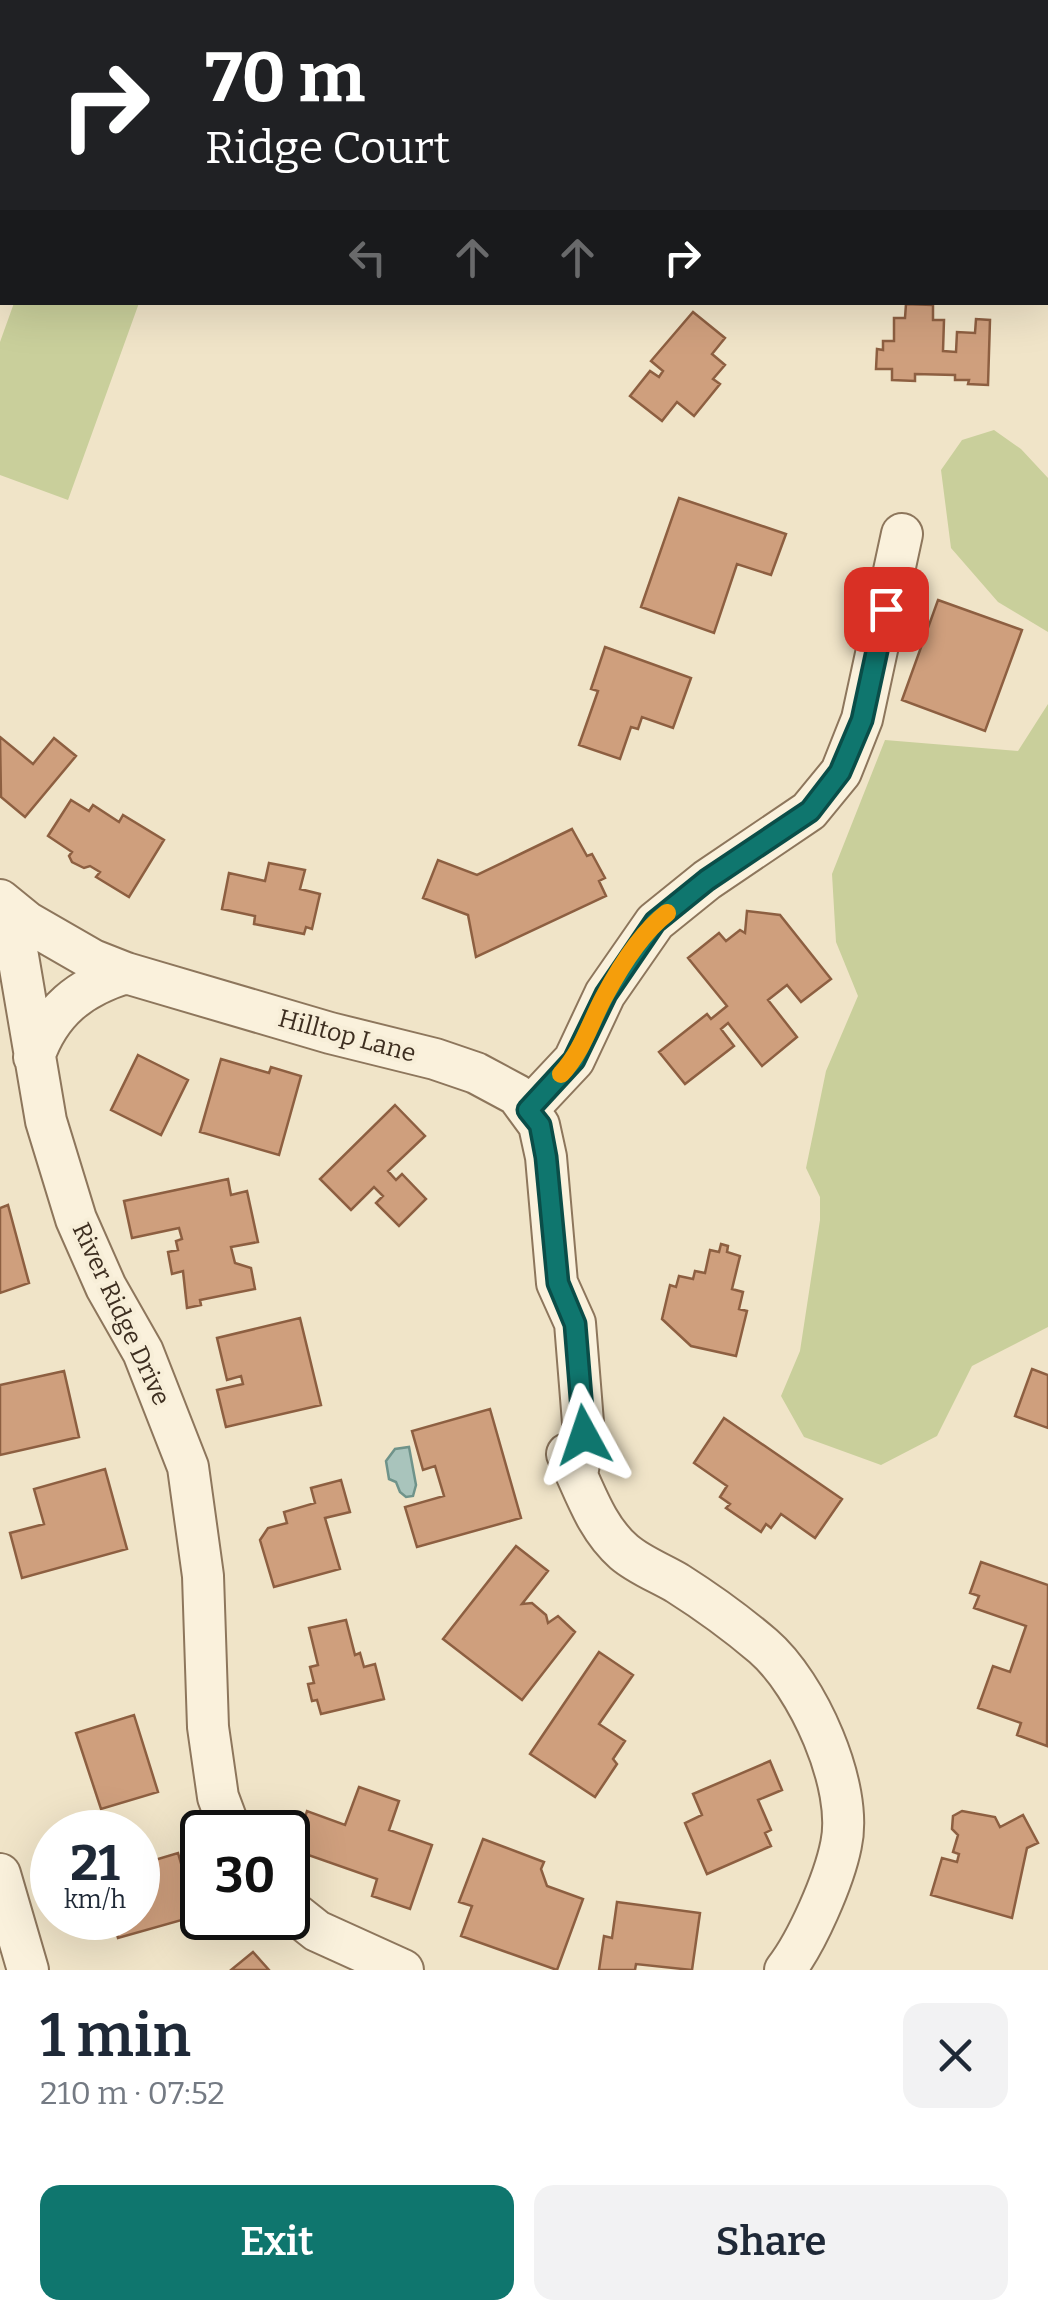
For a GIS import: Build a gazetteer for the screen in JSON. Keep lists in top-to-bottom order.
{
  "streets": {
    "street": ["Hilltop Lane", "River Ridge Drive"]
  },
  "page": {
    "turn": ["70 m", "Ridge Court"],
    "speed": "21 km/h",
    "limit": "30",
    "heading": ["1 min", "210 m · 07:52"],
    "buttons": ["Exit", "Share"]
  }
}
